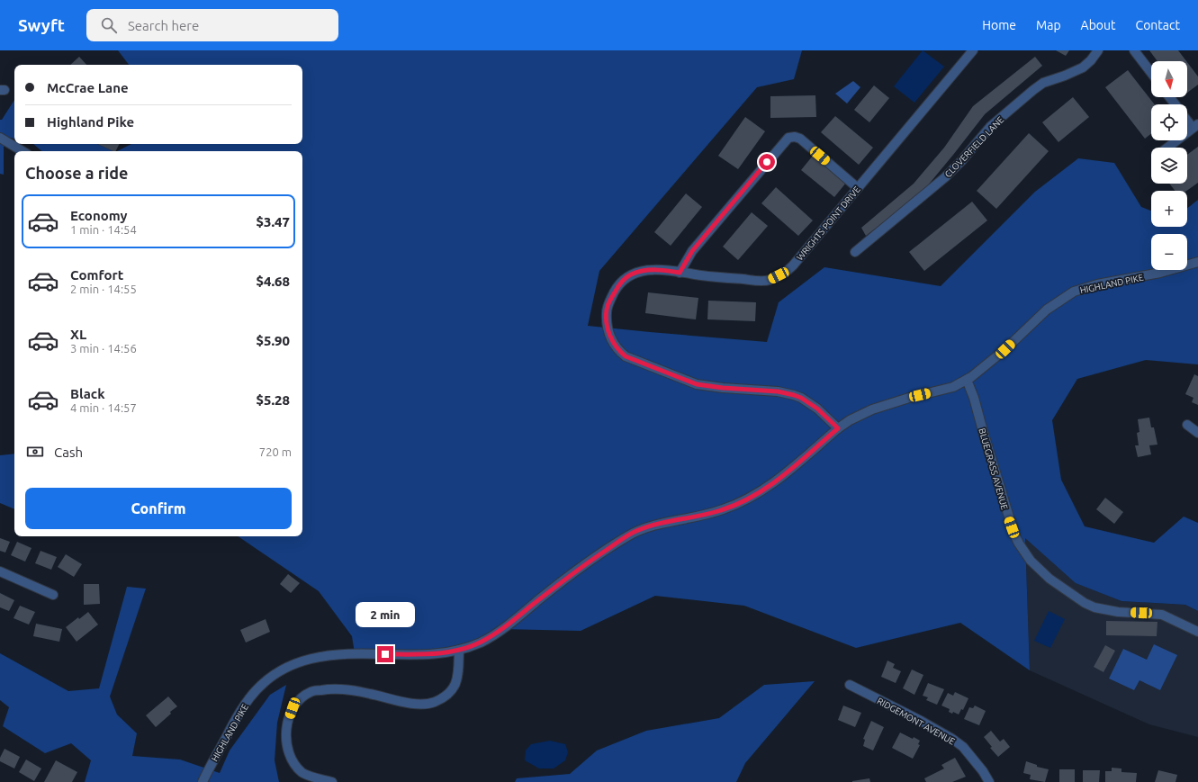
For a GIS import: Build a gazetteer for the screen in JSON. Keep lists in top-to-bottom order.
{
  "streets": {
    "street": [
      "CLOVERFIELD LANE",
      "WRIGHTS POINT DRIVE",
      "HIGHLAND PIKE",
      "BLUEGRASS AVENUE",
      "RIDGEMONT AVENUE"
    ]
  },
  "crossings": [
    ["WRIGHTS POINT DRIVE", "HIGHLAND PIKE"],
    ["HIGHLAND PIKE", "BLUEGRASS AVENUE"]
  ],
  "north": "bottom",
  "page": {
    "header": "Swyft",
    "search": "Search here",
    "nav": [
      "Home",
      "Map",
      "About",
      "Contact"
    ],
    "map_buttons": ["+", "−"],
    "banner": ["McCrae Lane", "Highland Pike"],
    "heading": "Choose a ride",
    "list": [
      {
        "name": "Economy",
        "note": "1 min · 14:54",
        "value": "$3.47"
      },
      {
        "name": "Comfort",
        "note": "2 min · 14:55",
        "value": "$4.68"
      },
      {
        "name": "XL",
        "note": "3 min · 14:56",
        "value": "$5.90"
      },
      {
        "name": "Black",
        "note": "4 min · 14:57",
        "value": "$5.28"
      }
    ],
    "pay": ["Cash", "720 m"],
    "buttons": "Confirm",
    "bubble": "2 min"
  }
}
